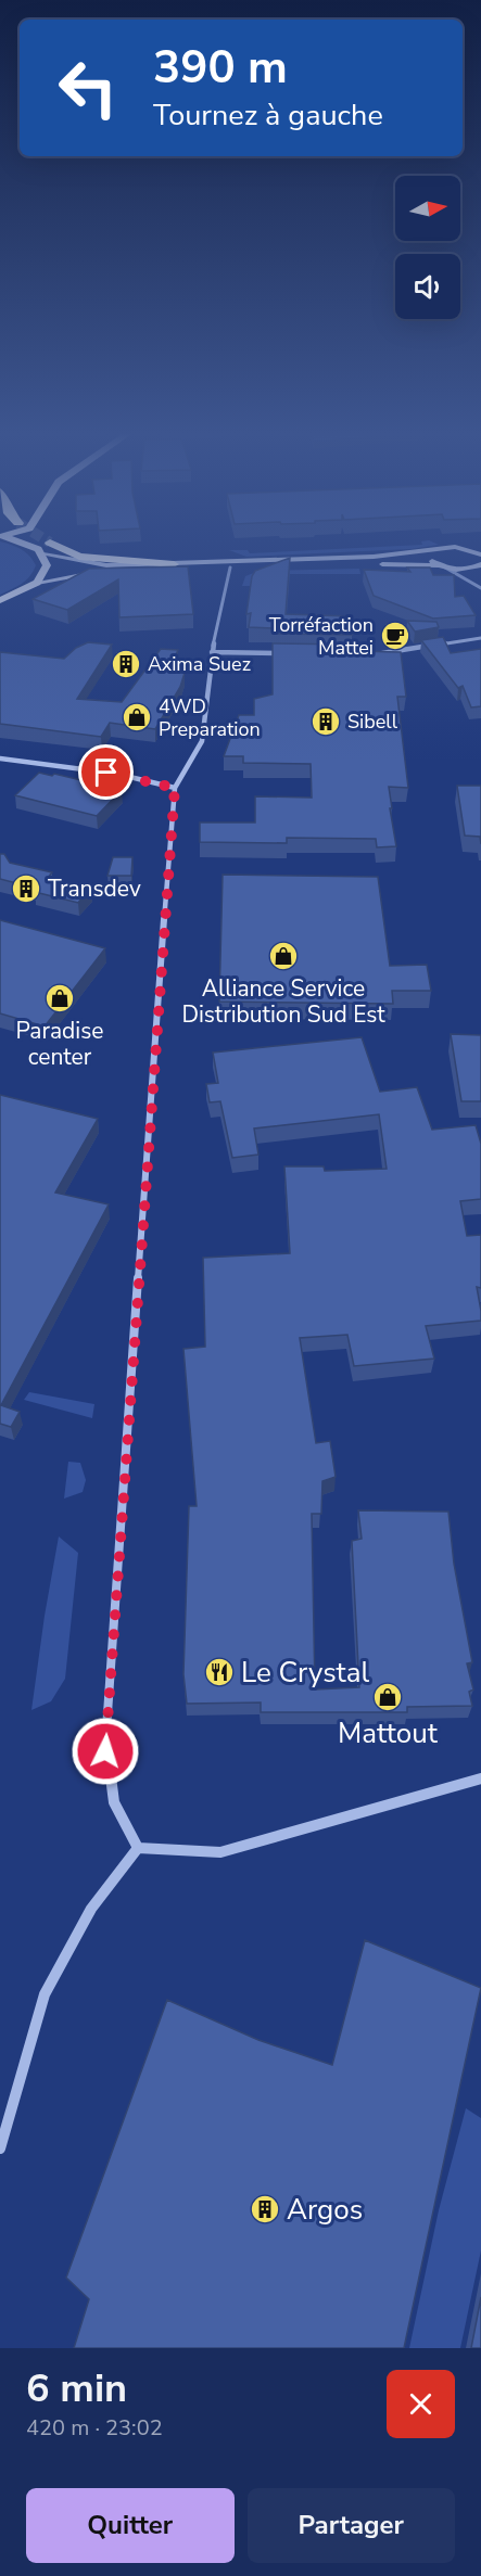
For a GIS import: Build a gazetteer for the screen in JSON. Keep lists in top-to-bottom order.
{
  "places": {
    "cafe": ["Torréfaction Mattei"],
    "building": [
      "Axima Suez",
      "Sibell",
      "Transdev",
      "Argos"
    ],
    "shop": [
      "4WD Preparation",
      "Alliance Service Distribution Sud Est",
      "Paradise center",
      "Mattout"
    ],
    "restaurant": ["Le Crystal"]
  },
  "north": "right",
  "page": {
    "turn": ["390 m", "Tournez à gauche"],
    "heading": ["6 min", "420 m · 23:02"],
    "buttons": ["Quitter", "Partager"]
  }
}
